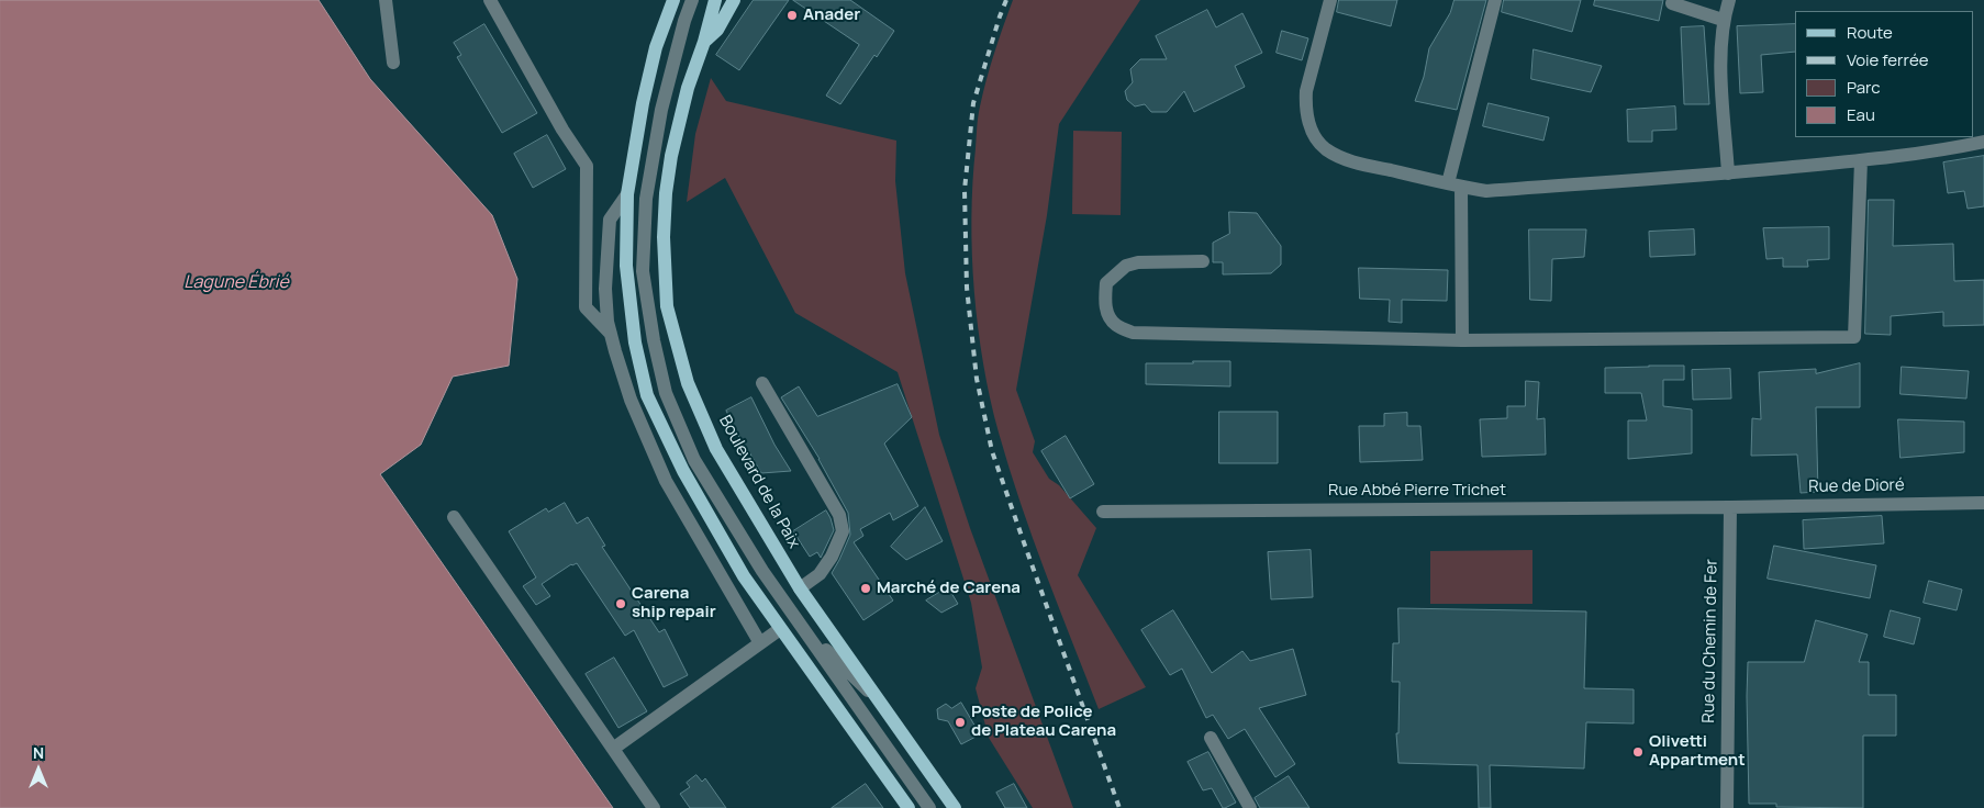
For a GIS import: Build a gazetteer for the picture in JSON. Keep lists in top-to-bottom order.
{
  "streets": {
    "main road": ["Boulevard de la Paix"],
    "street": ["Rue de Dioré", "Rue Abbé Pierre Trichet", "Rue du Chemin de Fer"]
  },
  "crossings": [
    ["Rue de Dioré", "Rue Abbé Pierre Trichet"],
    ["Rue de Dioré", "Rue du Chemin de Fer"],
    ["Rue Abbé Pierre Trichet", "Rue du Chemin de Fer"]
  ],
  "water": ["Lagune Ébrié"],
  "places": [
    "Anader",
    "Marché de Carena",
    "Carena ship repair",
    "Poste de Police de Plateau Carena",
    "Olivetti Appartment"
  ],
  "legend": [
    "Route",
    "Voie ferrée",
    "Parc",
    "Eau"
  ],
  "north": "top"
}
